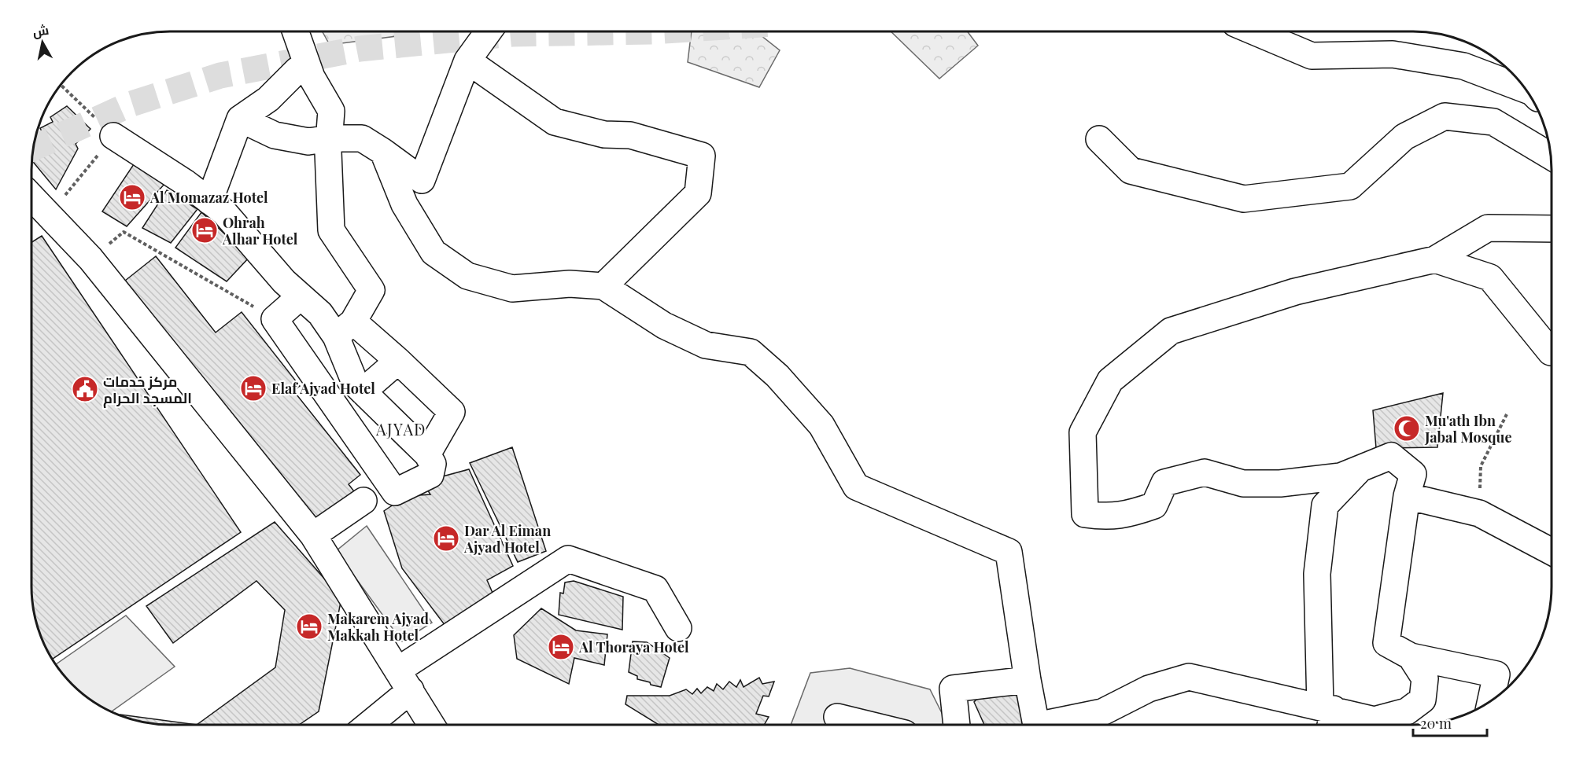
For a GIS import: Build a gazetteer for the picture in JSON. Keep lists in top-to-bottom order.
{
  "districts": ["AJYAD"],
  "places": {
    "hotel": [
      "Al Momazaz Hotel",
      "Ohrah Alhar Hotel",
      "Elaf Ajyad Hotel",
      "Dar Al Eiman Ajyad Hotel",
      "Makarem Ajyad Makkah Hotel",
      "Al Thoraya Hotel"
    ],
    "public building": ["مركز خدمات المسجد الحرام"],
    "mosque": ["Mu'ath Ibn Jabal Mosque"]
  },
  "scale_bar": "20 m",
  "north": "top"
}
